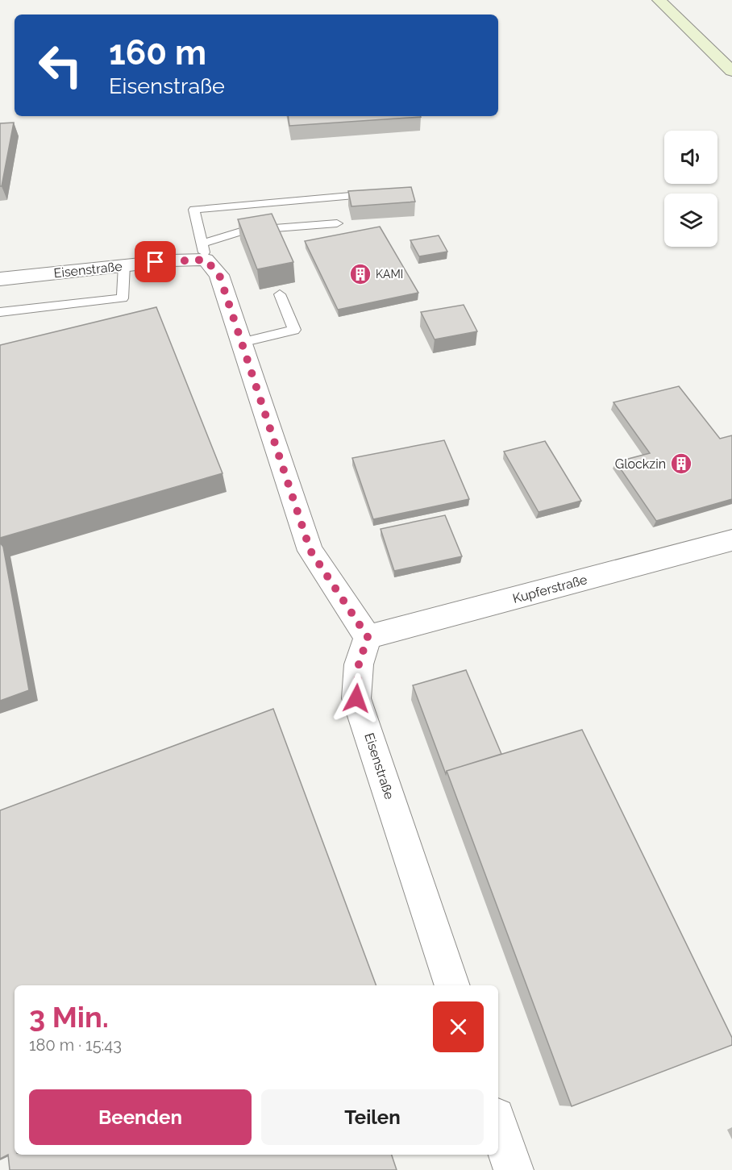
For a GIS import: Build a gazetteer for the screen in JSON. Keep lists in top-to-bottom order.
{
  "streets": {
    "street": ["Eisenstraße", "Kupferstraße"]
  },
  "crossings": [
    ["Eisenstraße", "Kupferstraße"]
  ],
  "places": {
    "building": ["KAMI", "Glockzin"]
  },
  "page": {
    "turn": ["160 m", "Eisenstraße"],
    "heading": ["3 Min.", "180 m · 15:43"],
    "buttons": ["Beenden", "Teilen"]
  }
}
